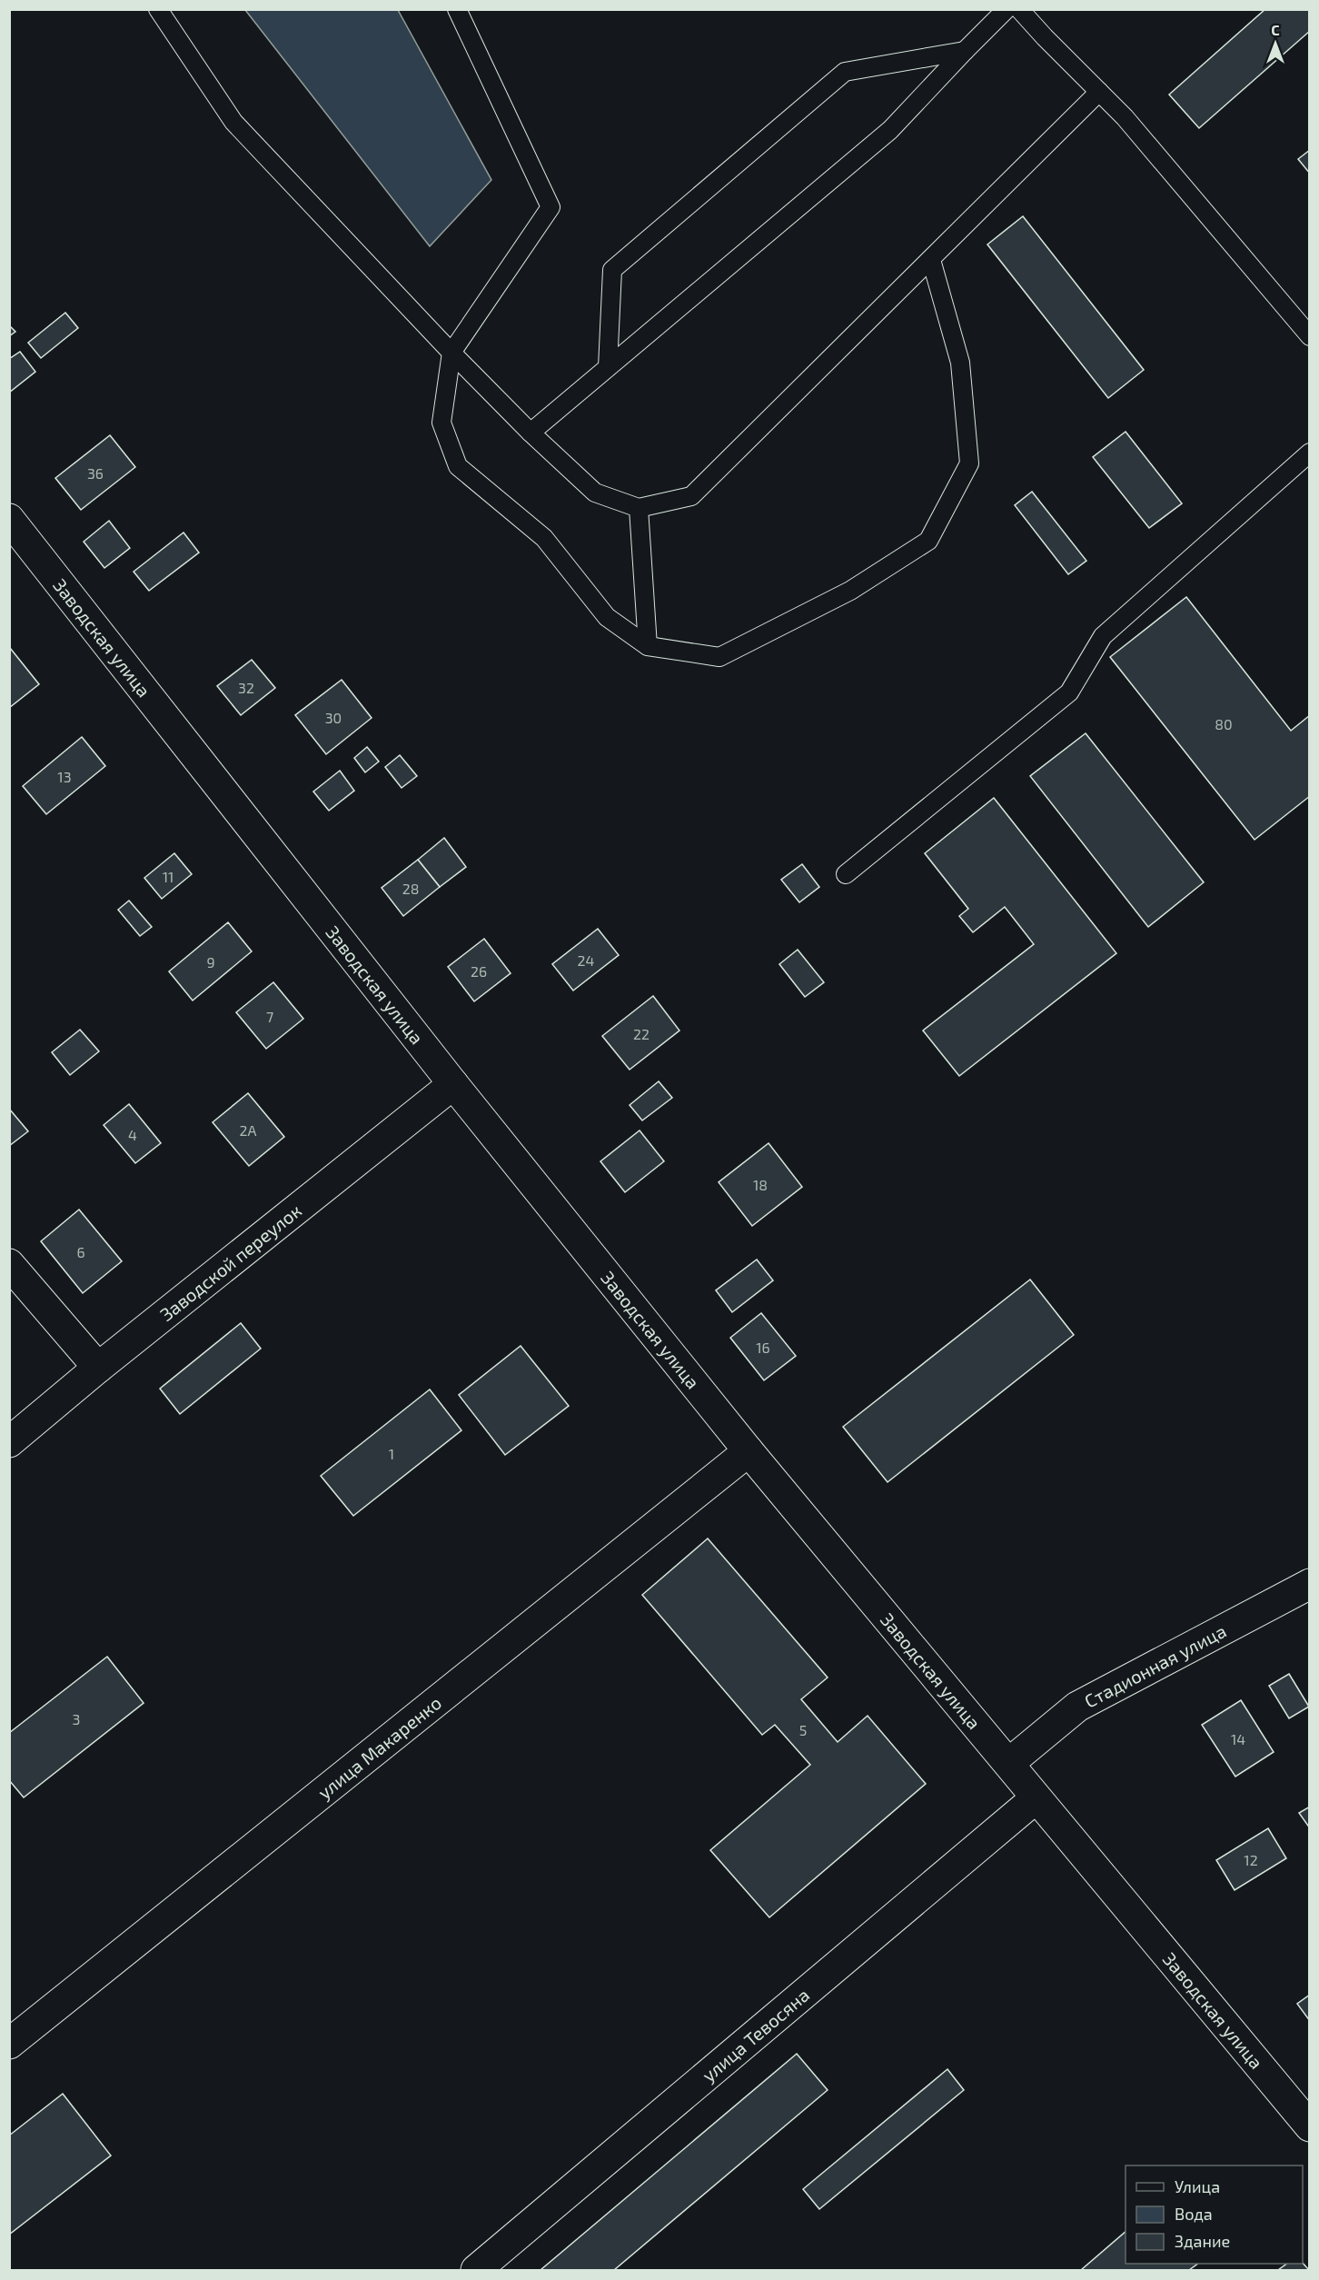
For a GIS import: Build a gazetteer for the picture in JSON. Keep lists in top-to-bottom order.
{
  "streets": {
    "street": [
      "Заводская улица",
      "Заводской переулок",
      "Стадионная улица",
      "улица Макаренко",
      "улица Тевосяна"
    ]
  },
  "crossings": [
    ["Заводская улица", "Заводской переулок"],
    ["Заводская улица", "Стадионная улица"],
    ["Заводская улица", "улица Макаренко"],
    ["Заводская улица", "улица Тевосяна"]
  ],
  "house_numbers": [
    "36",
    "32",
    "30",
    "80",
    "13",
    "11",
    "28",
    "24",
    "9",
    "26",
    "7",
    "22",
    "2А",
    "4",
    "18",
    "6",
    "16",
    "1",
    "3",
    "5",
    "14",
    "12"
  ],
  "legend": ["Улица", "Вода", "Здание"],
  "north": "top"
}
